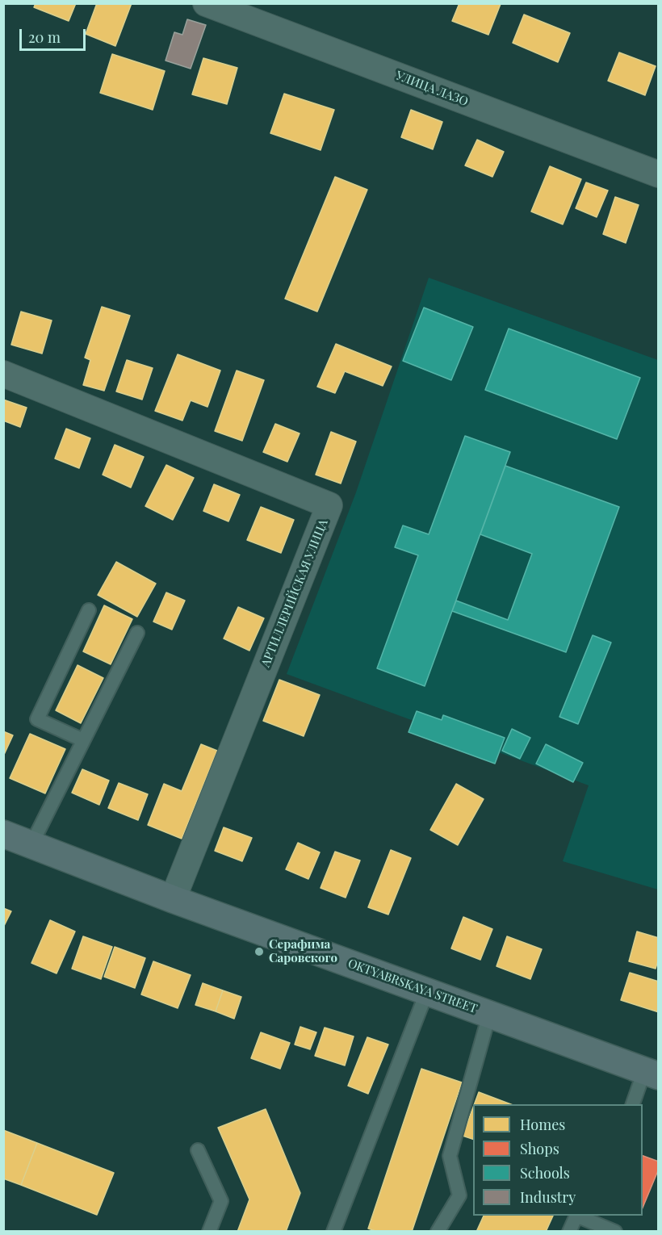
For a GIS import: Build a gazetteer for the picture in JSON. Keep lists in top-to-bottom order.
{
  "streets": {
    "main road": ["OKTYABRSKAYA STREET"],
    "street": ["УЛИЦА ЛАЗО", "АРТИЛЛЕРИЙСКАЯ УЛИЦА"]
  },
  "crossings": [
    ["АРТИЛЛЕРИЙСКАЯ УЛИЦА", "OKTYABRSKAYA STREET"]
  ],
  "places": ["Серафима Саровского"],
  "legend": [
    "Homes",
    "Shops",
    "Schools",
    "Industry"
  ],
  "scale_bar": "20 m"
}
